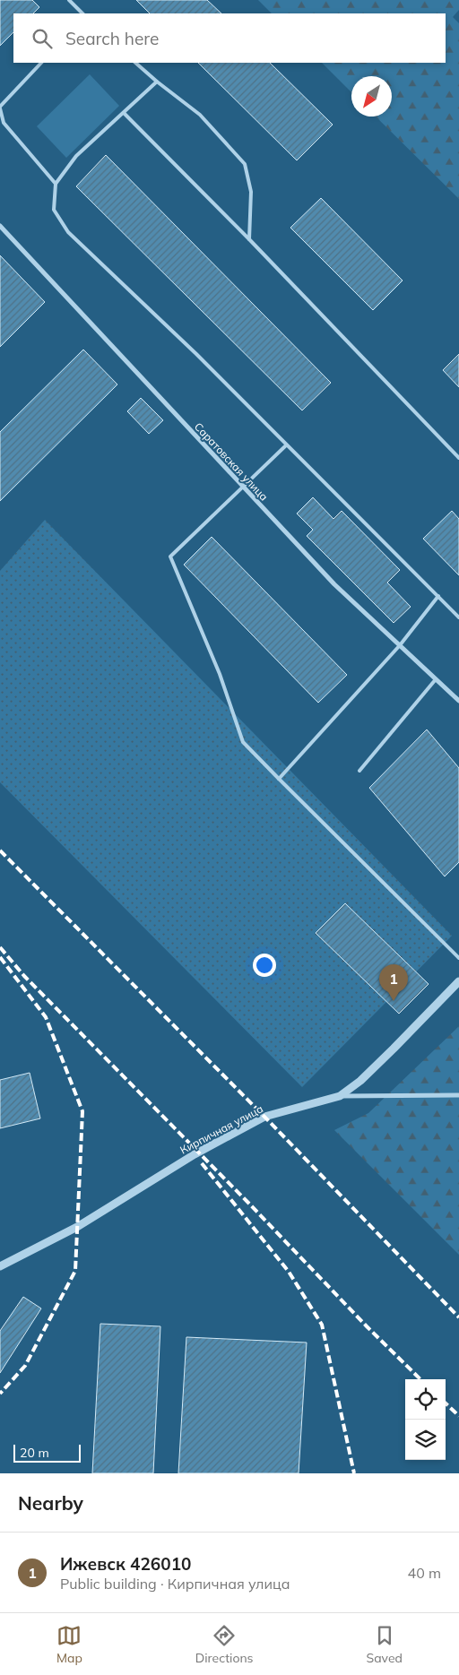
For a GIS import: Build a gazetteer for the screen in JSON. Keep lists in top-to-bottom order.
{
  "streets": {
    "street": ["Саратовская улица", "Кирпичная улица"]
  },
  "scale_bar": "20 m",
  "north": "bottom left",
  "page": {
    "search": "Search here",
    "pins": "1",
    "scale": "20 m",
    "heading": "Nearby",
    "list": [
      {
        "mark": "1",
        "name": "Ижевск 426010",
        "note": "Public building · Кирпичная улица",
        "value": "40 m"
      }
    ],
    "nav": ["Map", "Directions", "Saved"]
  }
}
